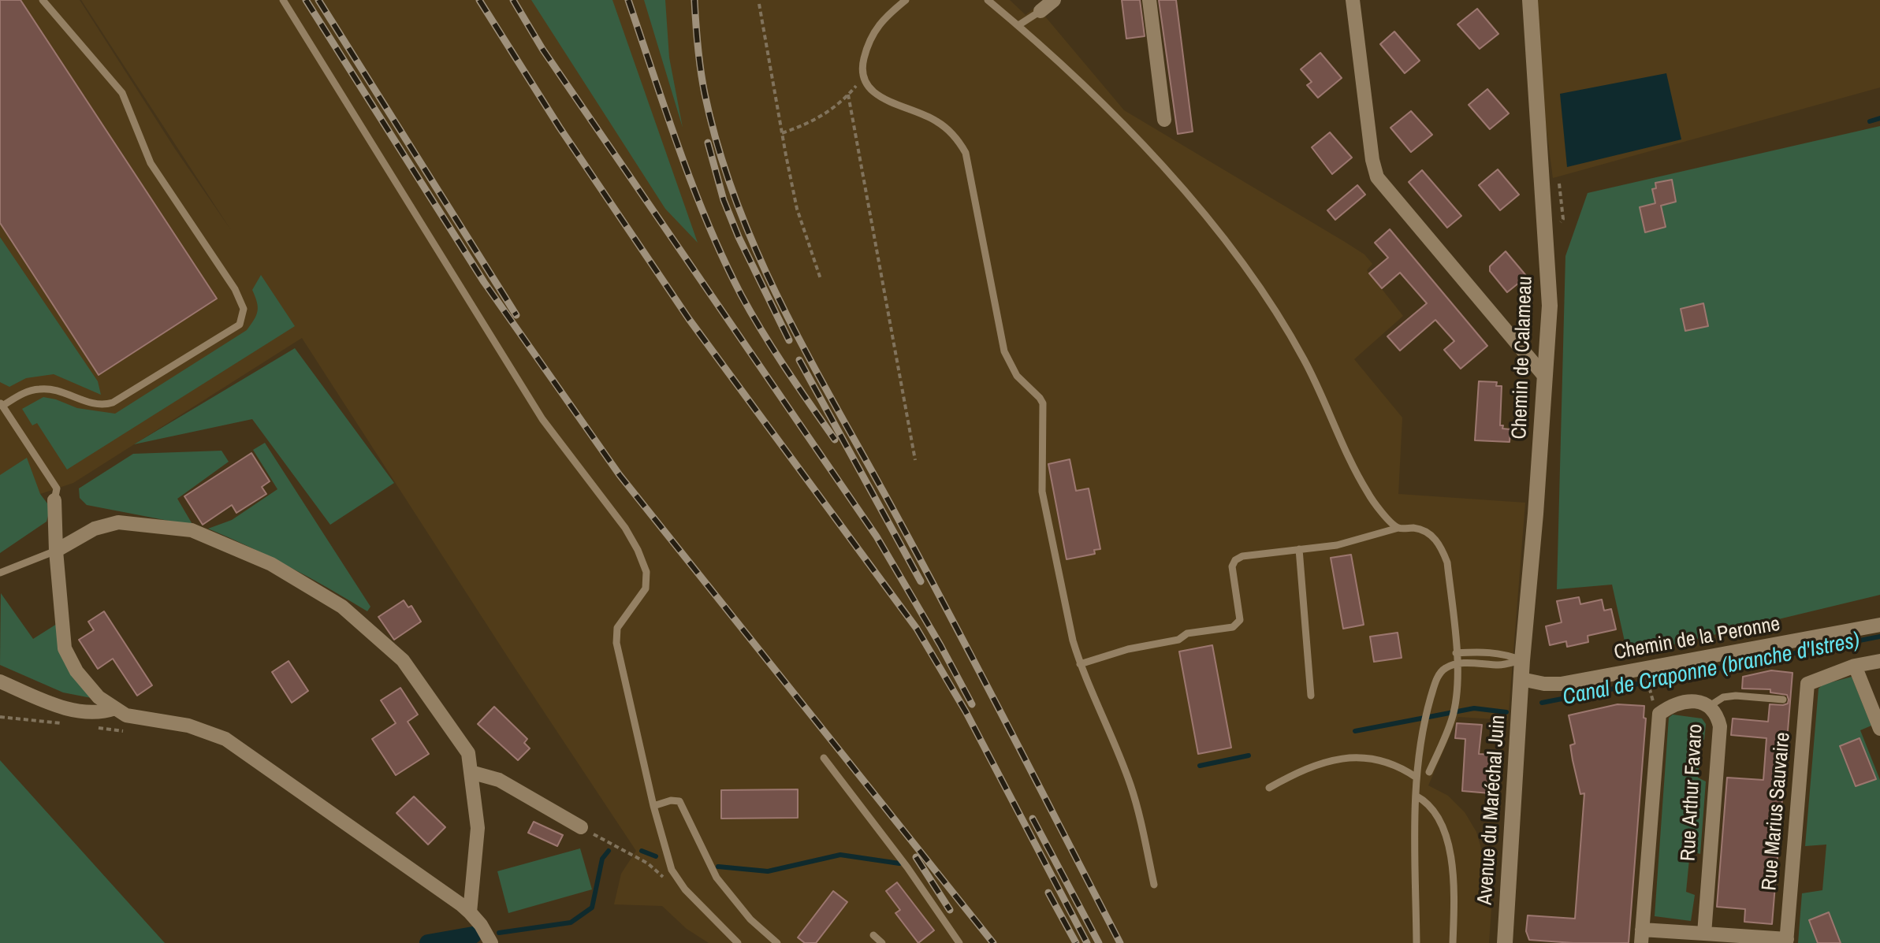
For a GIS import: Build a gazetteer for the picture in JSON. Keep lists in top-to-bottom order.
{
  "streets": {
    "main road": ["Chemin de Calameau", "Avenue du Maréchal Juin"],
    "street": ["Chemin de la Peronne", "Rue Arthur Favaro", "Rue Marius Sauvaire"]
  },
  "crossings": [
    ["Chemin de Calameau", "Chemin de la Peronne"],
    ["Chemin de Calameau", "Avenue du Maréchal Juin"],
    ["Chemin de la Peronne", "Avenue du Maréchal Juin"]
  ],
  "water": ["Canal de Craponne (branche d'Istres)"]
}
